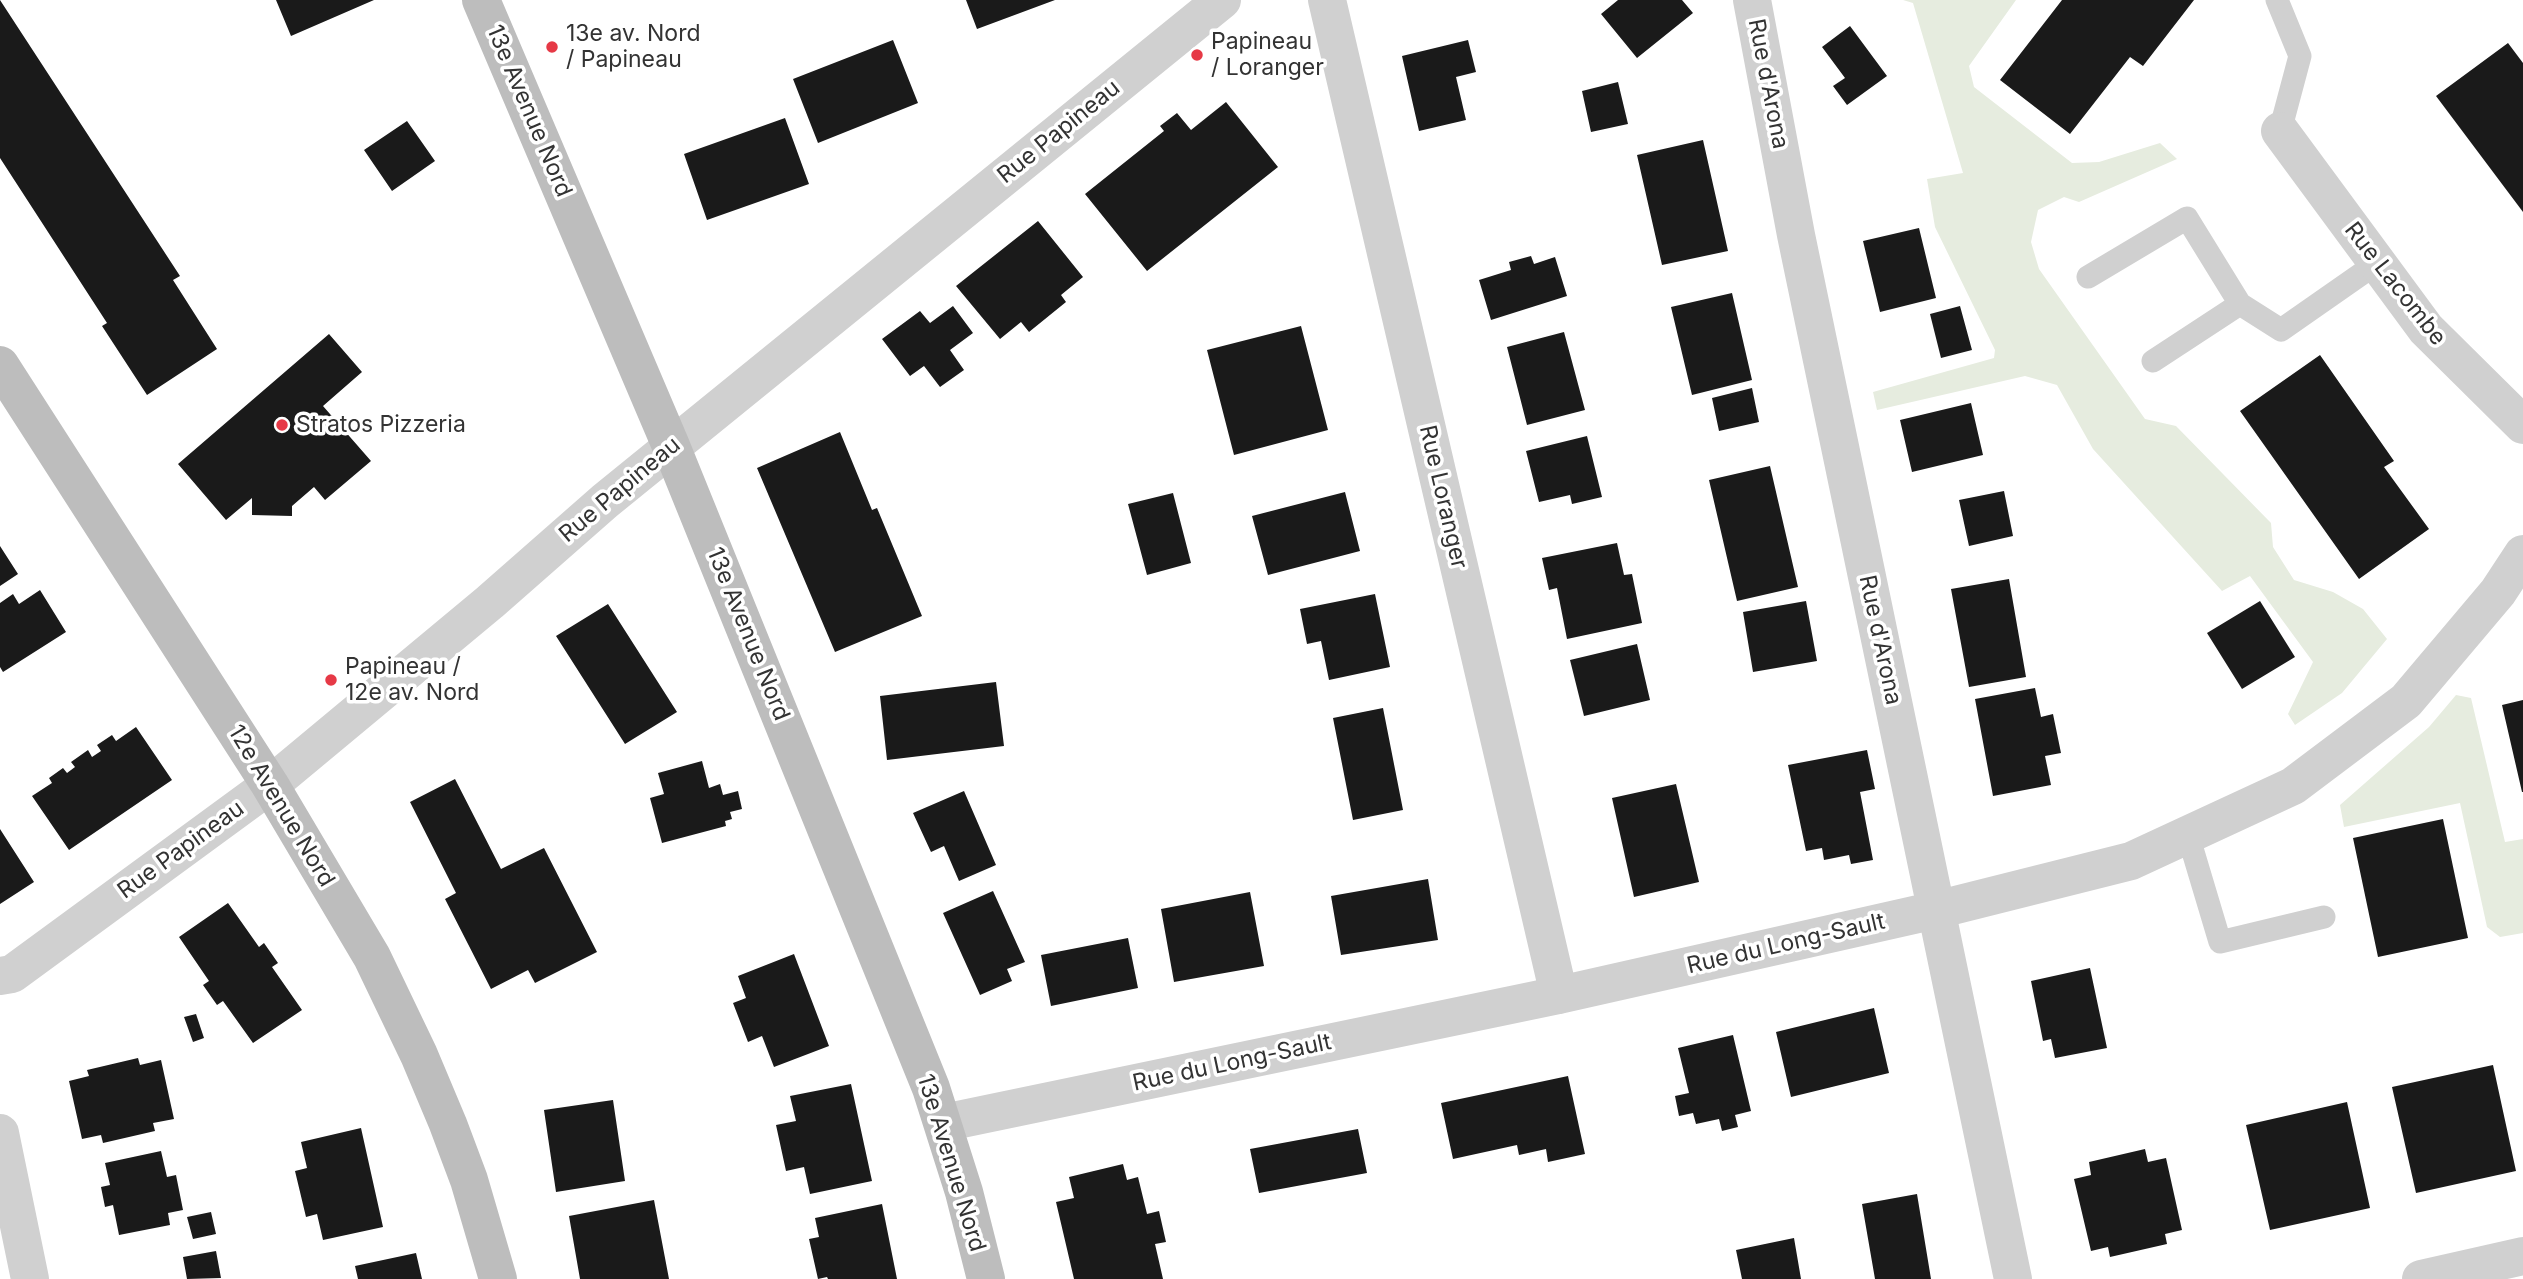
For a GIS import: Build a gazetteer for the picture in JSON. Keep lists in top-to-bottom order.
{
  "streets": {
    "main road": ["13e Avenue Nord", "12e Avenue Nord"],
    "street": [
      "Rue d'Arona",
      "Rue Papineau",
      "Rue Lacombe",
      "Rue Loranger",
      "Rue du Long-Sault"
    ]
  },
  "crossings": [
    ["Rue d'Arona", "Rue du Long-Sault"],
    ["13e Avenue Nord", "Rue Papineau"],
    ["13e Avenue Nord", "Rue du Long-Sault"],
    ["Rue Papineau", "12e Avenue Nord"],
    ["Rue Loranger", "Rue du Long-Sault"]
  ],
  "places": [
    "13e av. Nord / Papineau",
    "Papineau / Loranger",
    "Stratos Pizzeria",
    "Papineau / 12e av. Nord"
  ]
}
